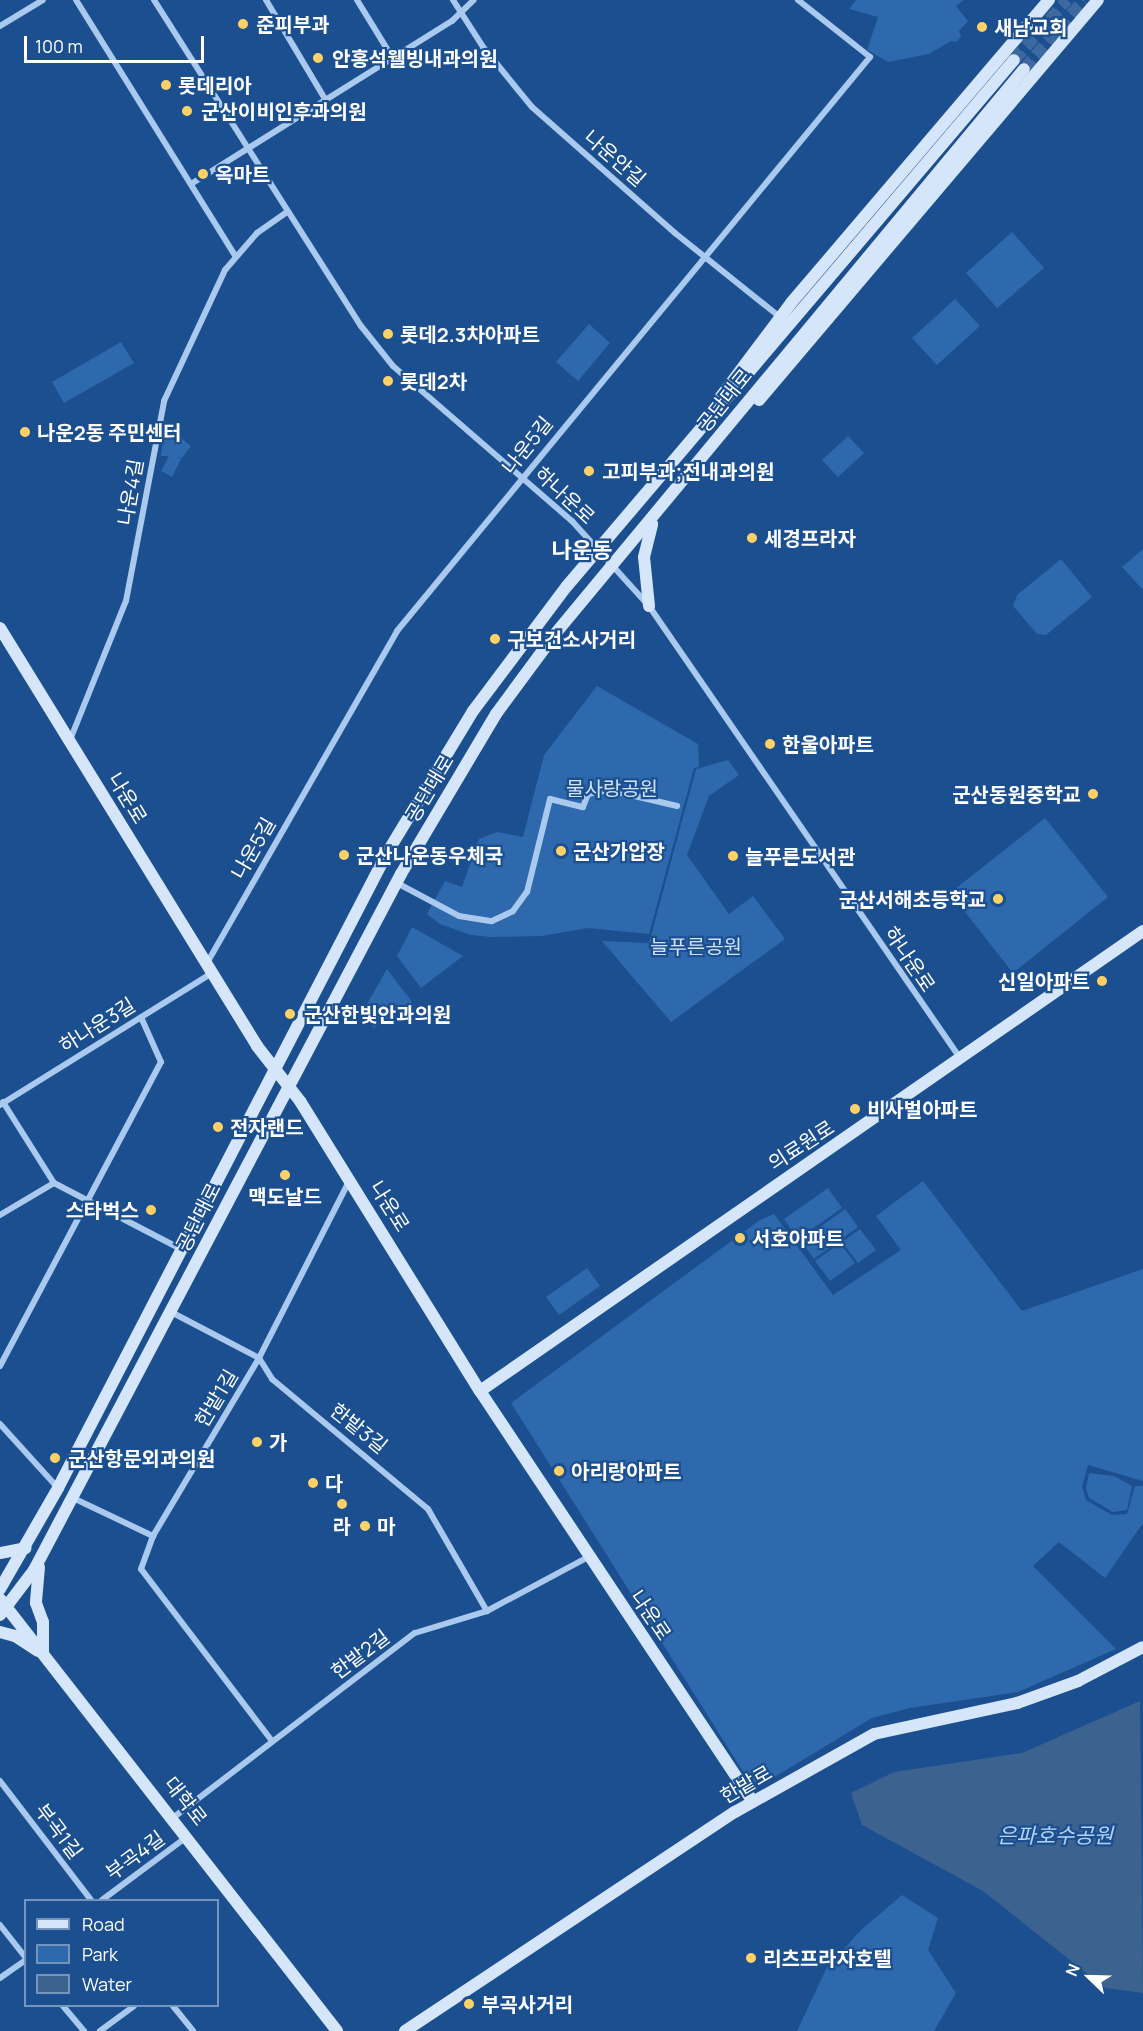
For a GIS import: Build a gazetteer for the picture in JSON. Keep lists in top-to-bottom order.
{
  "streets": {
    "street": [
      "나운안길",
      "공단대로",
      "나운5길",
      "나운4길",
      "하나운로",
      "나운로",
      "하나운3길",
      "의료원로",
      "한밭1길",
      "한밭3길",
      "한밭2길",
      "한밭로",
      "대학로",
      "부곡1길",
      "부곡4길"
    ]
  },
  "crossings": [
    ["나운안길", "나운5길"],
    ["공단대로", "하나운로"],
    ["공단대로", "나운로"],
    ["공단대로", "한밭3길"],
    ["공단대로", "대학로"],
    ["나운5길", "하나운로"],
    ["나운5길", "나운로"],
    ["나운5길", "하나운3길"],
    ["나운4길", "하나운로"],
    ["나운4길", "나운로"],
    ["하나운로", "의료원로"],
    ["나운로", "하나운3길"],
    ["나운로", "의료원로"],
    ["나운로", "한밭1길"],
    ["나운로", "한밭2길"],
    ["나운로", "한밭로"],
    ["한밭1길", "한밭3길"],
    ["한밭1길", "한밭2길"],
    ["한밭3길", "한밭2길"],
    ["한밭2길", "대학로"],
    ["대학로", "부곡4길"]
  ],
  "districts": ["나운동"],
  "water": ["은파호수공원"],
  "parks": ["물사랑공원", "늘푸른공원"],
  "places": [
    "준피부과",
    "새남교회",
    "안홍석웰빙내과의원",
    "롯데리아",
    "군산이비인후과의원",
    "옥마트",
    "롯데2.3차아파트",
    "롯데2차",
    "나운2동 주민센터",
    "고피부과;전내과의원",
    "세경프라자",
    "구보건소사거리",
    "한울아파트",
    "군산동원중학교",
    "군산가압장",
    "군산나운동우체국",
    "늘푸른도서관",
    "군산서해초등학교",
    "신일아파트",
    "군산한빛안과의원",
    "비사벌아파트",
    "전자랜드",
    "맥도날드",
    "스타벅스",
    "서호아파트",
    "가",
    "군산항문외과의원",
    "아리랑아파트",
    "다",
    "라",
    "마",
    "리츠프라자호텔",
    "부곡사거리"
  ],
  "legend": ["Road", "Park", "Water"],
  "scale_bar": "100 m",
  "north": "top left"
}
